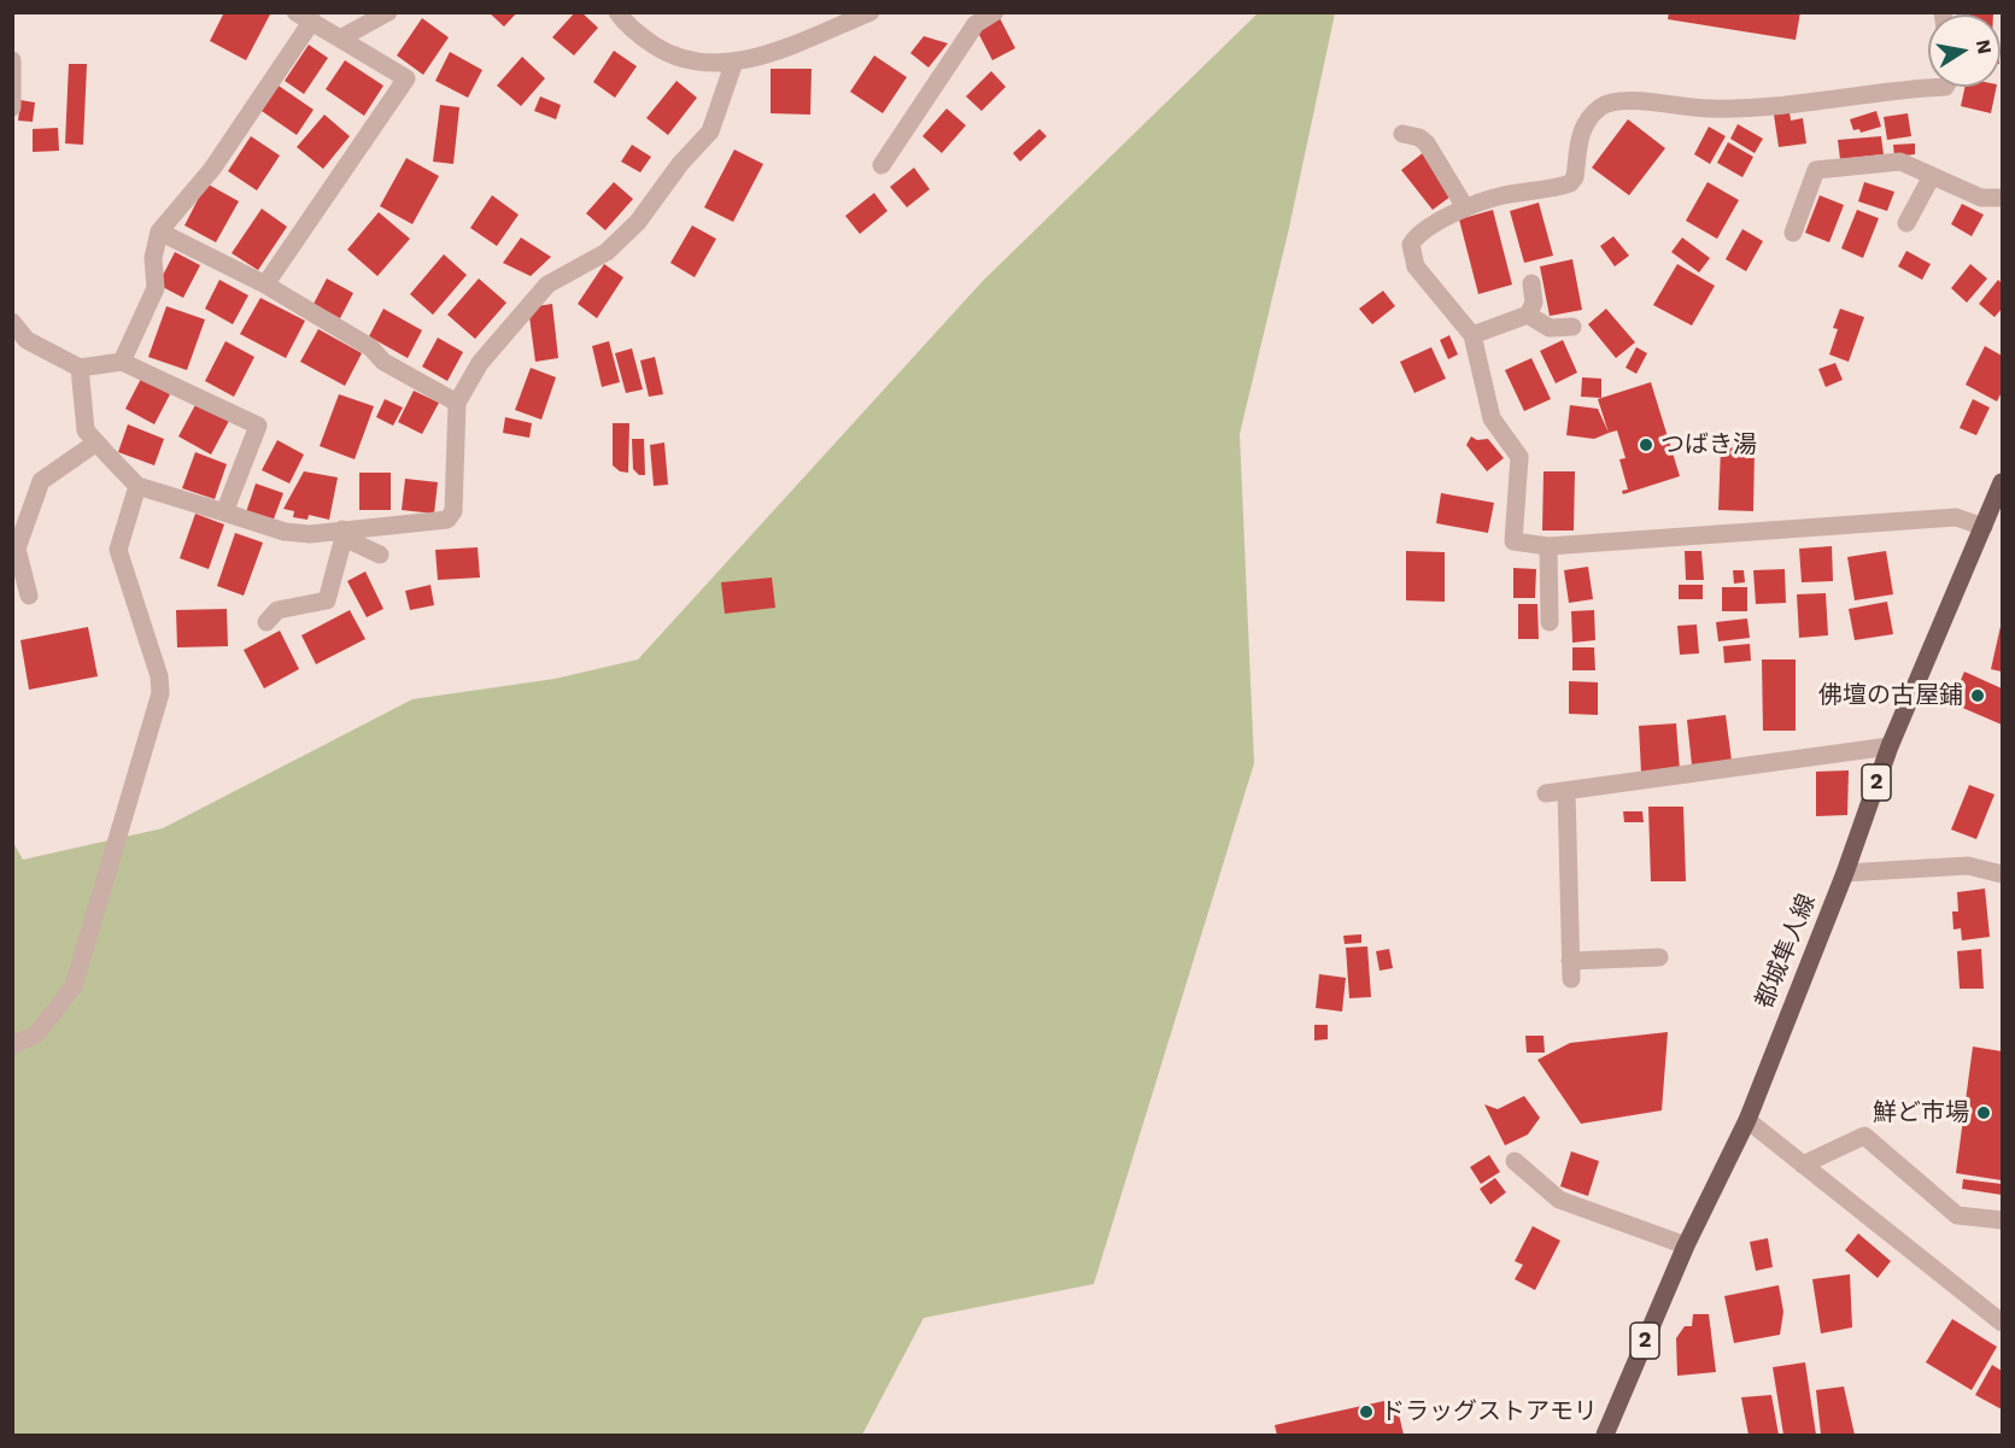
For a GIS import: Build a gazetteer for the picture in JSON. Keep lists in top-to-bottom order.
{
  "streets": {
    "main road": ["2", "都城隼人線"]
  },
  "places": [
    "つばき湯",
    "佛壇の古屋鋪",
    "鮮ど市場",
    "ドラッグストアモリ"
  ],
  "north": "right"
}
